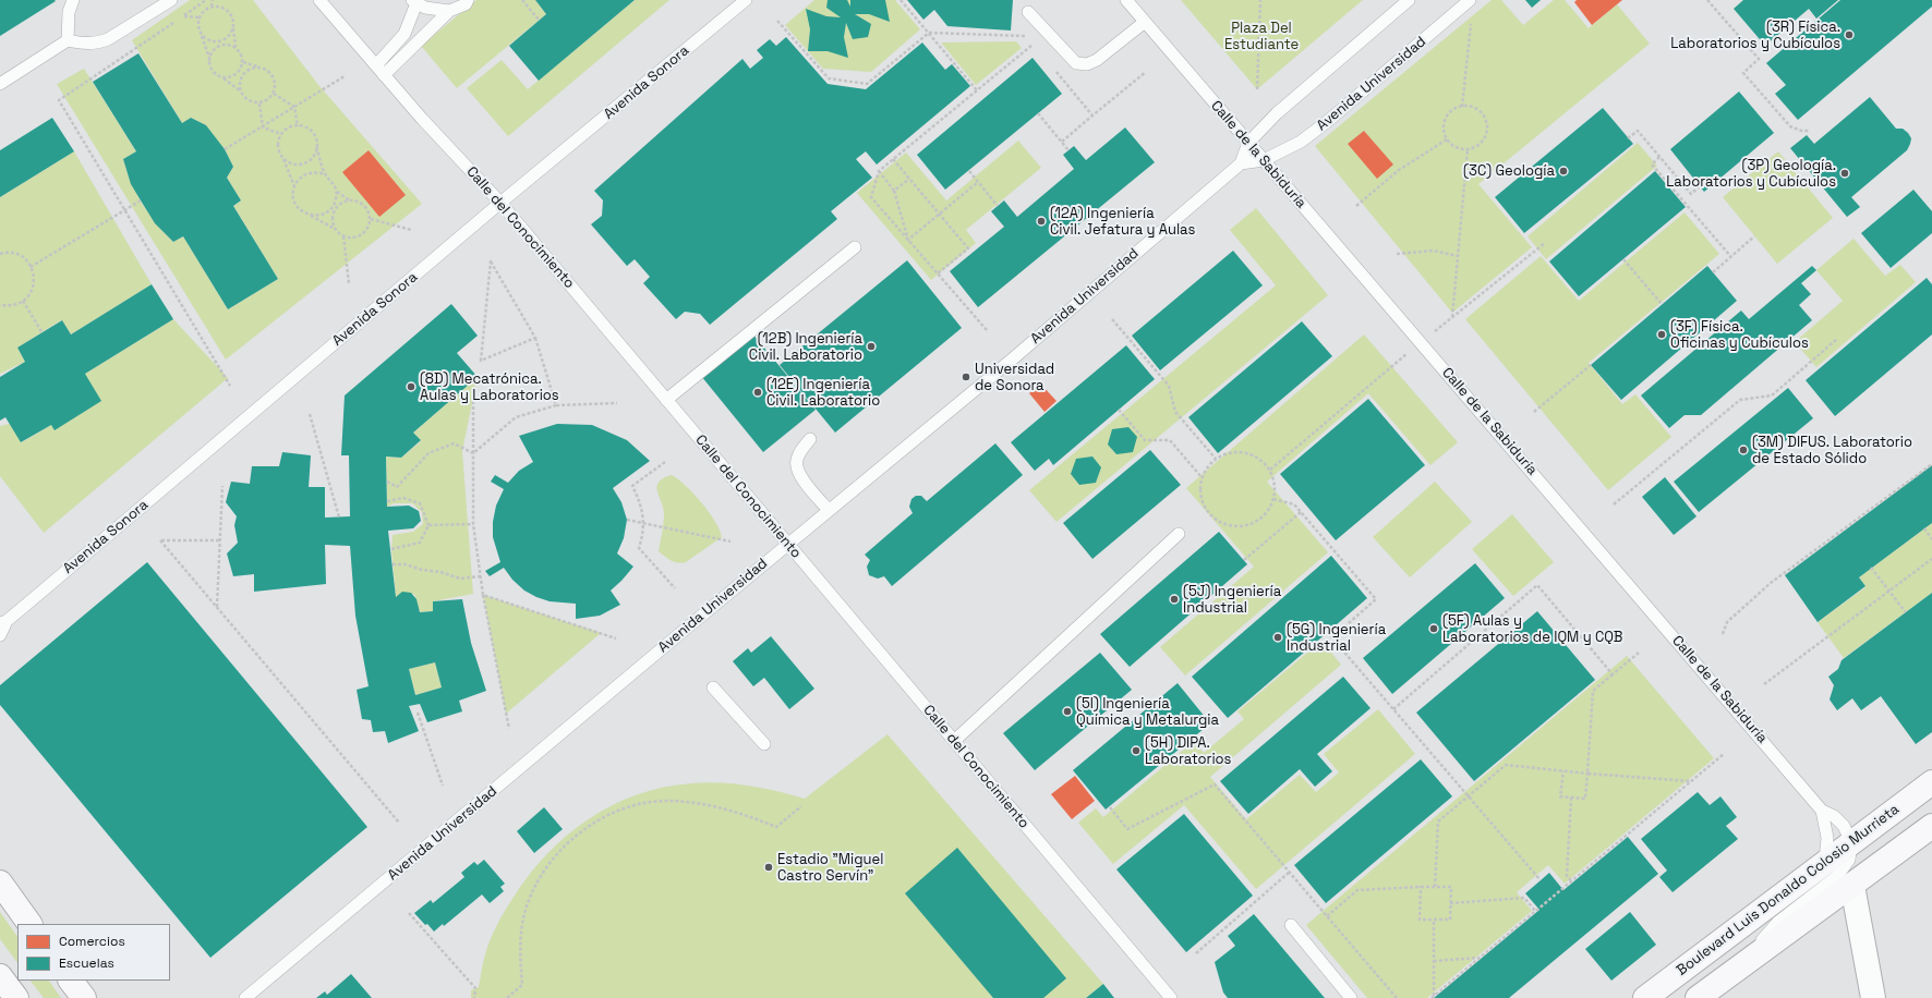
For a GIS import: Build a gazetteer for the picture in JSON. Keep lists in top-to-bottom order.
{
  "streets": {
    "main road": ["Boulevard Luis Donaldo Colosio Murrieta"],
    "lane": [
      "Avenida Sonora",
      "Avenida Universidad",
      "Calle de la Sabiduría",
      "Calle del Conocimiento"
    ]
  },
  "crossings": [
    ["Avenida Sonora", "Calle del Conocimiento"],
    ["Avenida Universidad", "Calle de la Sabiduría"],
    ["Avenida Universidad", "Calle del Conocimiento"],
    ["Calle de la Sabiduría", "Boulevard Luis Donaldo Colosio Murrieta"]
  ],
  "parks": ["Plaza Del Estudiante"],
  "places": [
    "(3R) Física. Laboratorios y Cubículos",
    "(3C) Geología",
    "(3P) Geología. Laboratorios y Cubículos",
    "(12A) Ingeniería Civil. Jefatura y Aulas",
    "(3F) Física. Oficinas y Cubículos",
    "(12B) Ingeniería Civil. Laboratorio",
    "Universidad de Sonora",
    "(8D) Mecatrónica. Aulas y Laboratorios",
    "(12E) Ingeniería Civil. Laboratorio",
    "(3M) DIFUS. Laboratorio de Estado Sólido",
    "(5J) Ingeniería Industrial",
    "(5F) Aulas y Laboratorios de IQM y CQB",
    "(5G) Ingeniería Industrial",
    "(5I) Ingeniería Química y Metalurgia",
    "(5H) DIPA. Laboratorios",
    "Estadio \"Miguel Castro Servín\""
  ],
  "legend": ["Comercios", "Escuelas"]
}
